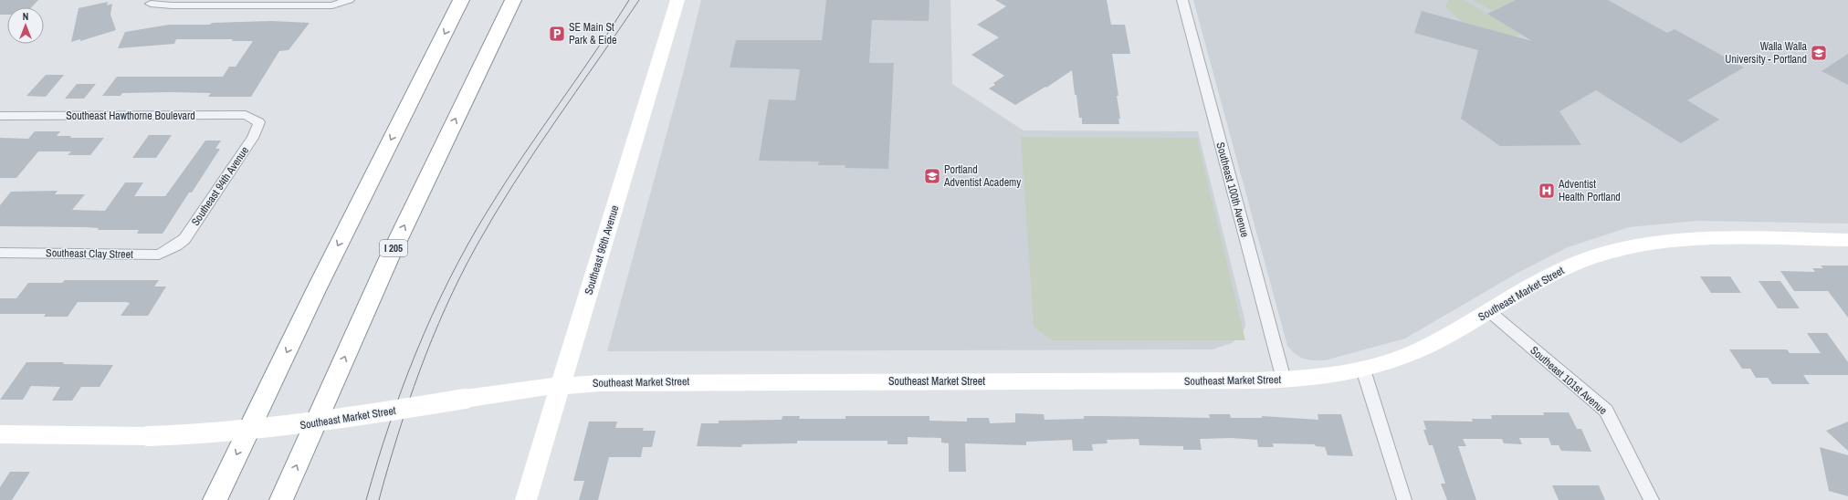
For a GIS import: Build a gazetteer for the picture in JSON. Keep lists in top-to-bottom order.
{
  "streets": {
    "highway": ["I 205"],
    "street": [
      "Southeast Hawthorne Boulevard",
      "Southeast 94th Avenue",
      "Southeast 100th Avenue",
      "Southeast 96th Avenue",
      "Southeast Clay Street",
      "Southeast Market Street",
      "Southeast 101st Avenue"
    ]
  },
  "crossings": [
    ["Southeast Hawthorne Boulevard", "Southeast 94th Avenue"],
    ["Southeast 94th Avenue", "Southeast Clay Street"],
    ["Southeast 100th Avenue", "Southeast Market Street"],
    ["Southeast 96th Avenue", "Southeast Market Street"],
    ["Southeast Market Street", "Southeast 101st Avenue"]
  ],
  "places": {
    "parking": ["SE Main St Park & Eide"],
    "school or university": ["Walla Walla University - Portland", "Portland Adventist Academy"],
    "hospital": ["Adventist Health Portland"]
  },
  "north": "top"
}
